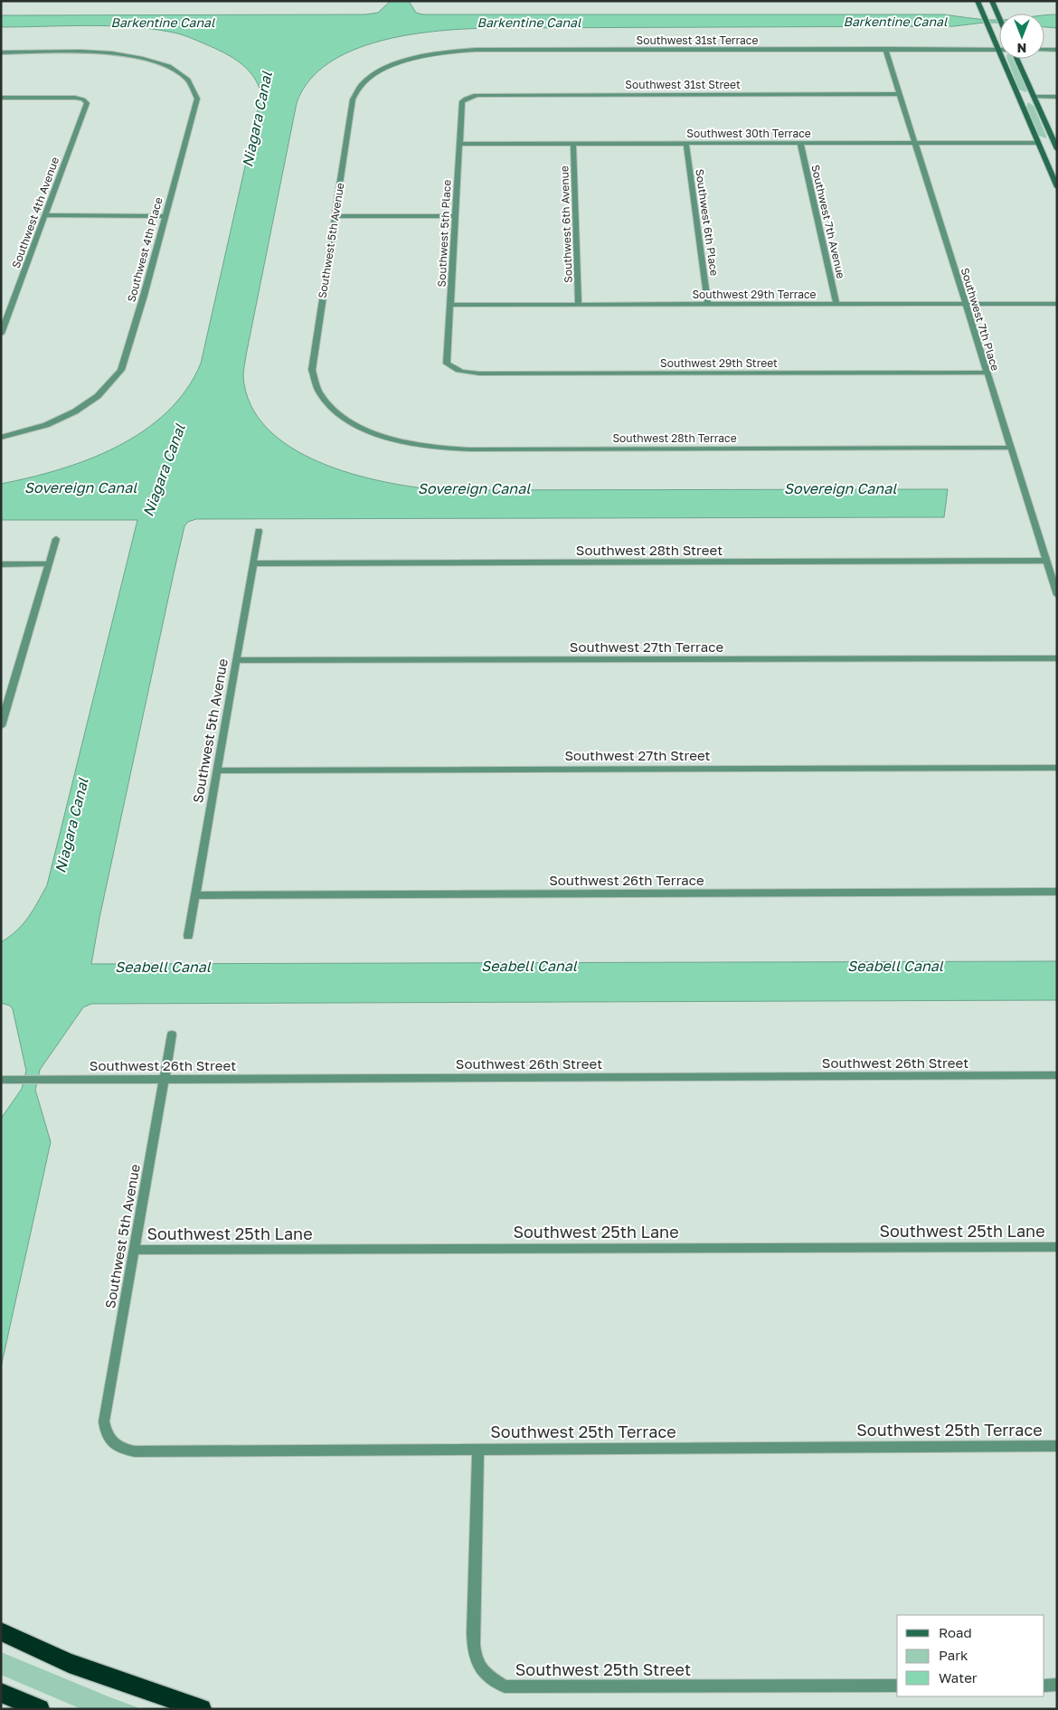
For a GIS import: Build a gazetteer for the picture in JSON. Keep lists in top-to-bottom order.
{
  "streets": {
    "street": [
      "Southwest 31st Terrace",
      "Southwest 31st Street",
      "Southwest 30th Terrace",
      "Southwest 4th Avenue",
      "Southwest 7th Avenue",
      "Southwest 6th Place",
      "Southwest 6th Avenue",
      "Southwest 5th Place",
      "Southwest 5th Avenue",
      "Southwest 4th Place",
      "Southwest 29th Terrace",
      "Southwest 7th Place",
      "Southwest 29th Street",
      "Southwest 28th Terrace",
      "Southwest 28th Street",
      "Southwest 27th Terrace",
      "Southwest 27th Street",
      "Southwest 26th Terrace",
      "Southwest 26th Street",
      "Southwest 25th Lane",
      "Southwest 25th Terrace",
      "Southwest 25th Street"
    ]
  },
  "crossings": [
    ["Southwest 31st Terrace", "Southwest 5th Avenue"],
    ["Southwest 31st Terrace", "Southwest 7th Place"],
    ["Southwest 31st Street", "Southwest 5th Place"],
    ["Southwest 31st Street", "Southwest 7th Place"],
    ["Southwest 30th Terrace", "Southwest 7th Avenue"],
    ["Southwest 30th Terrace", "Southwest 6th Place"],
    ["Southwest 30th Terrace", "Southwest 6th Avenue"],
    ["Southwest 30th Terrace", "Southwest 5th Place"],
    ["Southwest 30th Terrace", "Southwest 7th Place"],
    ["Southwest 7th Avenue", "Southwest 29th Terrace"],
    ["Southwest 6th Place", "Southwest 29th Terrace"],
    ["Southwest 6th Avenue", "Southwest 29th Terrace"],
    ["Southwest 5th Place", "Southwest 29th Terrace"],
    ["Southwest 5th Place", "Southwest 29th Street"],
    ["Southwest 5th Avenue", "Southwest 28th Terrace"],
    ["Southwest 5th Avenue", "Southwest 28th Street"],
    ["Southwest 5th Avenue", "Southwest 27th Terrace"],
    ["Southwest 5th Avenue", "Southwest 27th Street"],
    ["Southwest 5th Avenue", "Southwest 26th Terrace"],
    ["Southwest 5th Avenue", "Southwest 26th Street"],
    ["Southwest 5th Avenue", "Southwest 25th Lane"],
    ["Southwest 5th Avenue", "Southwest 25th Terrace"],
    ["Southwest 29th Terrace", "Southwest 7th Place"],
    ["Southwest 7th Place", "Southwest 29th Street"],
    ["Southwest 7th Place", "Southwest 28th Terrace"],
    ["Southwest 7th Place", "Southwest 28th Street"],
    ["Southwest 25th Terrace", "Southwest 25th Street"]
  ],
  "water": [
    "Barkentine Canal",
    "Niagara Canal",
    "Sovereign Canal",
    "Seabell Canal"
  ],
  "legend": ["Road", "Park", "Water"],
  "north": "bottom"
}
